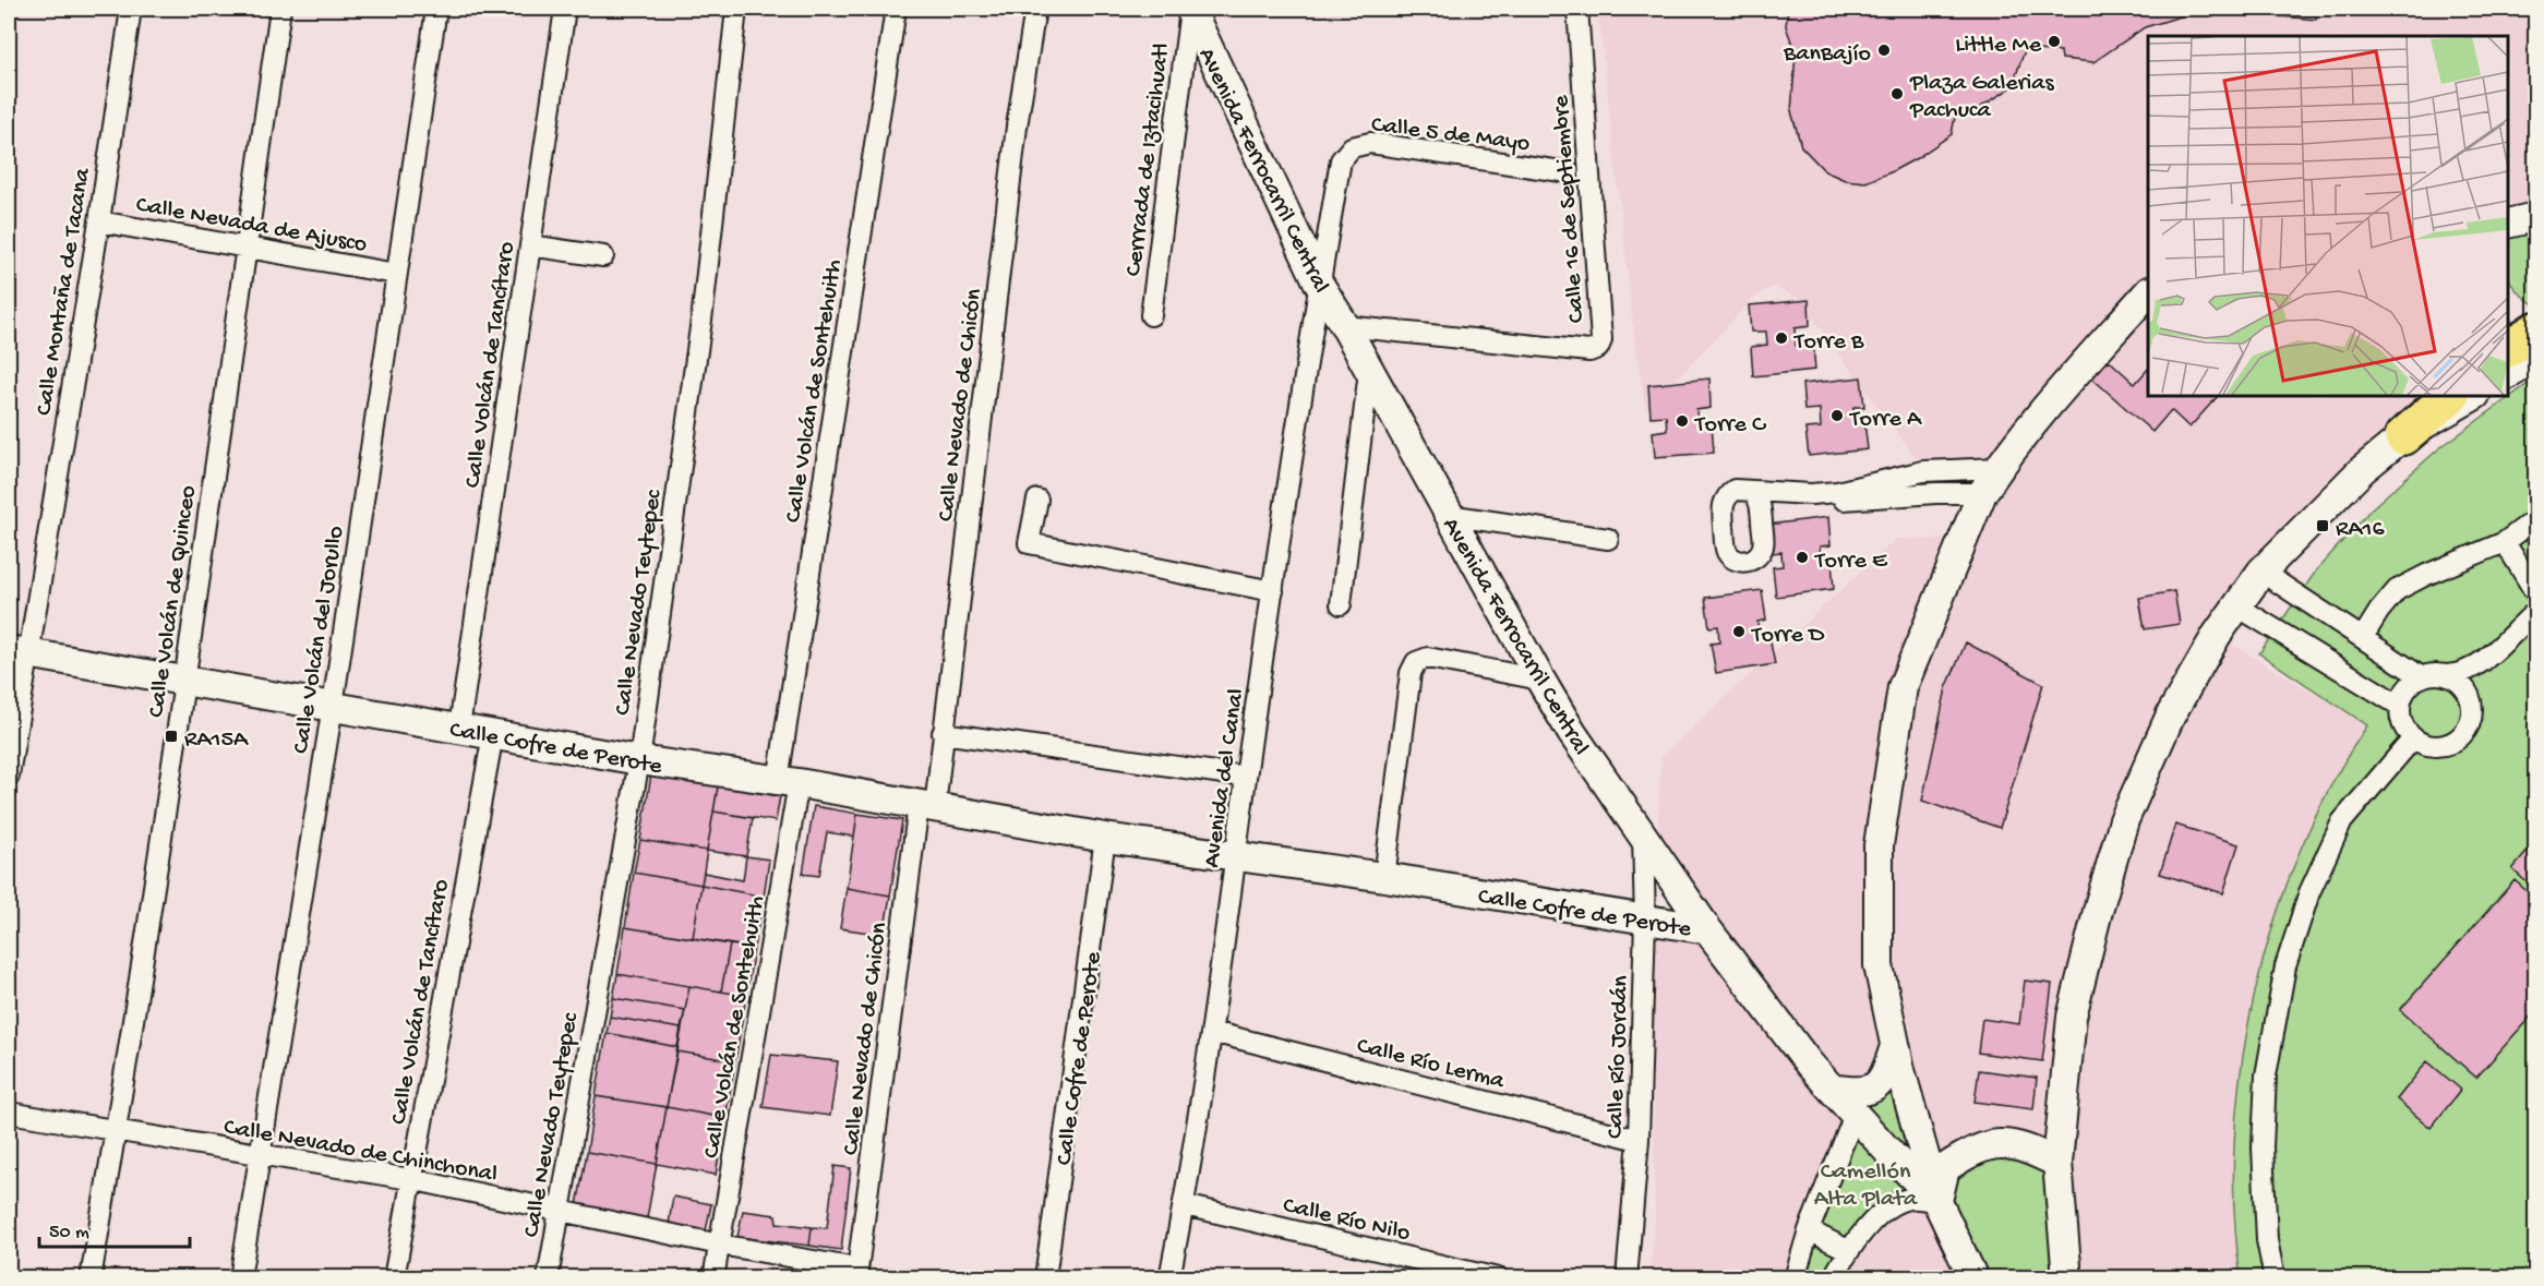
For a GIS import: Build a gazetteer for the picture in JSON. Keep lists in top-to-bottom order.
{
  "streets": {
    "street": [
      "Calle 5 de Mayo",
      "Cerrrada de Iztacihuatl",
      "Avenida Ferrocarril Central",
      "Calle 16 de Septiembre",
      "Calle Nevada de Ajusco",
      "Calle Montaña de Tacana",
      "Calle Volcán de Tancítaro",
      "Calle Volcán de Sontehuith",
      "Calle Nevado de Chicón",
      "Calle Volcán de Quinceo",
      "Calle Nevado Teytepec",
      "Calle Volcán del Jorullo",
      "Calle Cofre de Perote",
      "Avenida del Canal",
      "Calle Río Jordán",
      "Calle Río Lerma",
      "Calle Nevado de Chinchonal",
      "Calle Río Nilo"
    ]
  },
  "crossings": [
    ["Calle 5 de Mayo", "Avenida Ferrocarril Central"],
    ["Calle 5 de Mayo", "Avenida del Canal"],
    ["Cerrrada de Iztacihuatl", "Avenida Ferrocarril Central"],
    ["Avenida Ferrocarril Central", "Calle 16 de Septiembre"],
    ["Avenida Ferrocarril Central", "Calle Cofre de Perote"],
    ["Avenida Ferrocarril Central", "Avenida del Canal"],
    ["Avenida Ferrocarril Central", "Calle Río Jordán"],
    ["Calle Nevada de Ajusco", "Calle Montaña de Tacana"],
    ["Calle Nevada de Ajusco", "Calle Volcán de Quinceo"],
    ["Calle Nevada de Ajusco", "Calle Volcán del Jorullo"],
    ["Calle Montaña de Tacana", "Calle Cofre de Perote"],
    ["Calle Volcán de Tancítaro", "Calle Cofre de Perote"],
    ["Calle Volcán de Tancítaro", "Calle Nevado de Chinchonal"],
    ["Calle Volcán de Sontehuith", "Calle Cofre de Perote"],
    ["Calle Volcán de Sontehuith", "Calle Nevado de Chinchonal"],
    ["Calle Nevado de Chicón", "Calle Cofre de Perote"],
    ["Calle Nevado de Chicón", "Calle Nevado de Chinchonal"],
    ["Calle Volcán de Quinceo", "Calle Cofre de Perote"],
    ["Calle Volcán de Quinceo", "Calle Nevado de Chinchonal"],
    ["Calle Nevado Teytepec", "Calle Cofre de Perote"],
    ["Calle Nevado Teytepec", "Calle Nevado de Chinchonal"],
    ["Calle Volcán del Jorullo", "Calle Cofre de Perote"],
    ["Calle Volcán del Jorullo", "Calle Nevado de Chinchonal"],
    ["Calle Cofre de Perote", "Avenida del Canal"],
    ["Calle Cofre de Perote", "Calle Río Jordán"],
    ["Avenida del Canal", "Calle Río Lerma"],
    ["Avenida del Canal", "Calle Río Nilo"],
    ["Calle Río Jordán", "Calle Río Lerma"]
  ],
  "parks": ["Camellón Alta Plata"],
  "places": {
    "other": [
      "Little Me",
      "BanBajío",
      "Plaza Galerias Pachuca",
      "Torre B",
      "Torre A",
      "Torre C",
      "Torre E",
      "Torre D"
    ],
    "transit": ["RA16", "RA15A"]
  },
  "scale_bar": "50 m"
}
